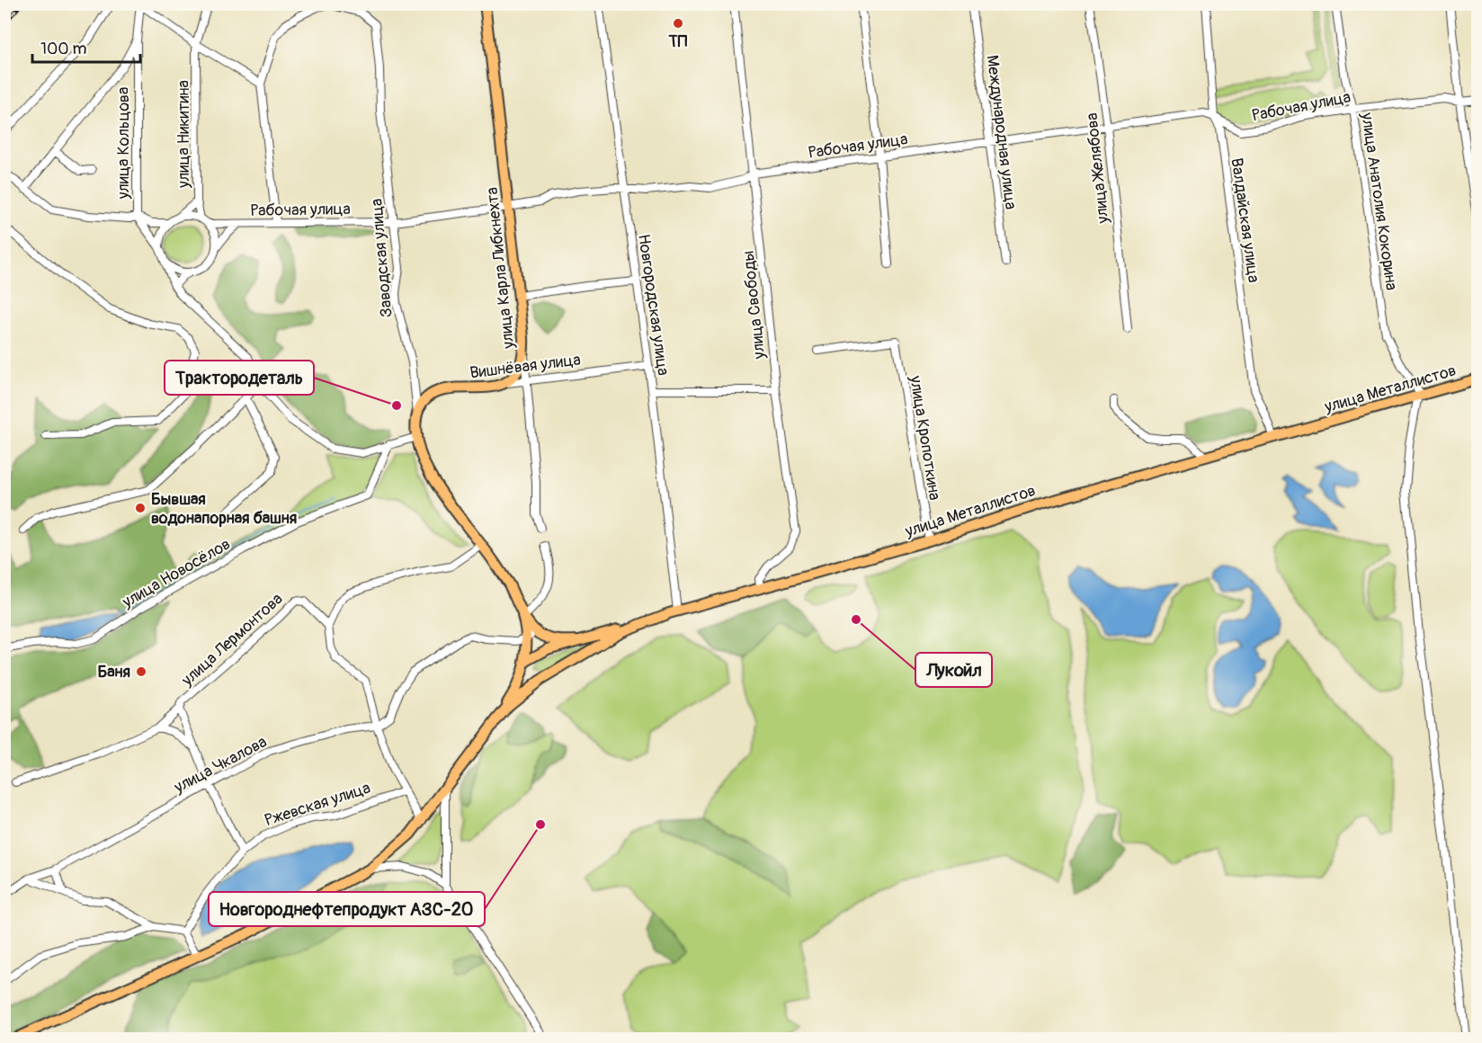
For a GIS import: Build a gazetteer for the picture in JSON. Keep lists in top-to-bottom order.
{
  "streets": {
    "main road": [
      "Заводская улица",
      "улица Карла Либкнехта",
      "Вишнёвая улица",
      "улица Металлистов"
    ],
    "street": [
      "Рабочая улица",
      "Международная улица",
      "улица Никитина",
      "улица Кольцова",
      "улица Желябова",
      "улица Анатолия Кокорина",
      "Валдайская улица",
      "Новгородская улица",
      "улица Свободы",
      "улица Кропоткина",
      "улица Новосёлов",
      "улица Лермонтова",
      "улица Чкалова",
      "Ржевская улица"
    ]
  },
  "crossings": [
    ["Рабочая улица", "Международная улица"],
    ["Рабочая улица", "улица Никитина"],
    ["Рабочая улица", "улица Желябова"],
    ["Рабочая улица", "улица Анатолия Кокорина"],
    ["Рабочая улица", "Валдайская улица"],
    ["Рабочая улица", "Заводская улица"],
    ["Рабочая улица", "улица Карла Либкнехта"],
    ["Рабочая улица", "Новгородская улица"],
    ["Рабочая улица", "улица Свободы"],
    ["улица Анатолия Кокорина", "улица Металлистов"],
    ["Валдайская улица", "улица Металлистов"],
    ["Заводская улица", "Вишнёвая улица"],
    ["улица Карла Либкнехта", "Вишнёвая улица"],
    ["Новгородская улица", "Вишнёвая улица"],
    ["Новгородская улица", "улица Металлистов"],
    ["улица Свободы", "улица Металлистов"],
    ["улица Металлистов", "улица Кропоткина"]
  ],
  "places": [
    "ТП",
    "Трактородеталь",
    "Бывшая водонапорная башня",
    "Лукойл",
    "Баня",
    "Новгороднефтепродукт АЗС-20"
  ],
  "scale_bar": "100 m"
}
